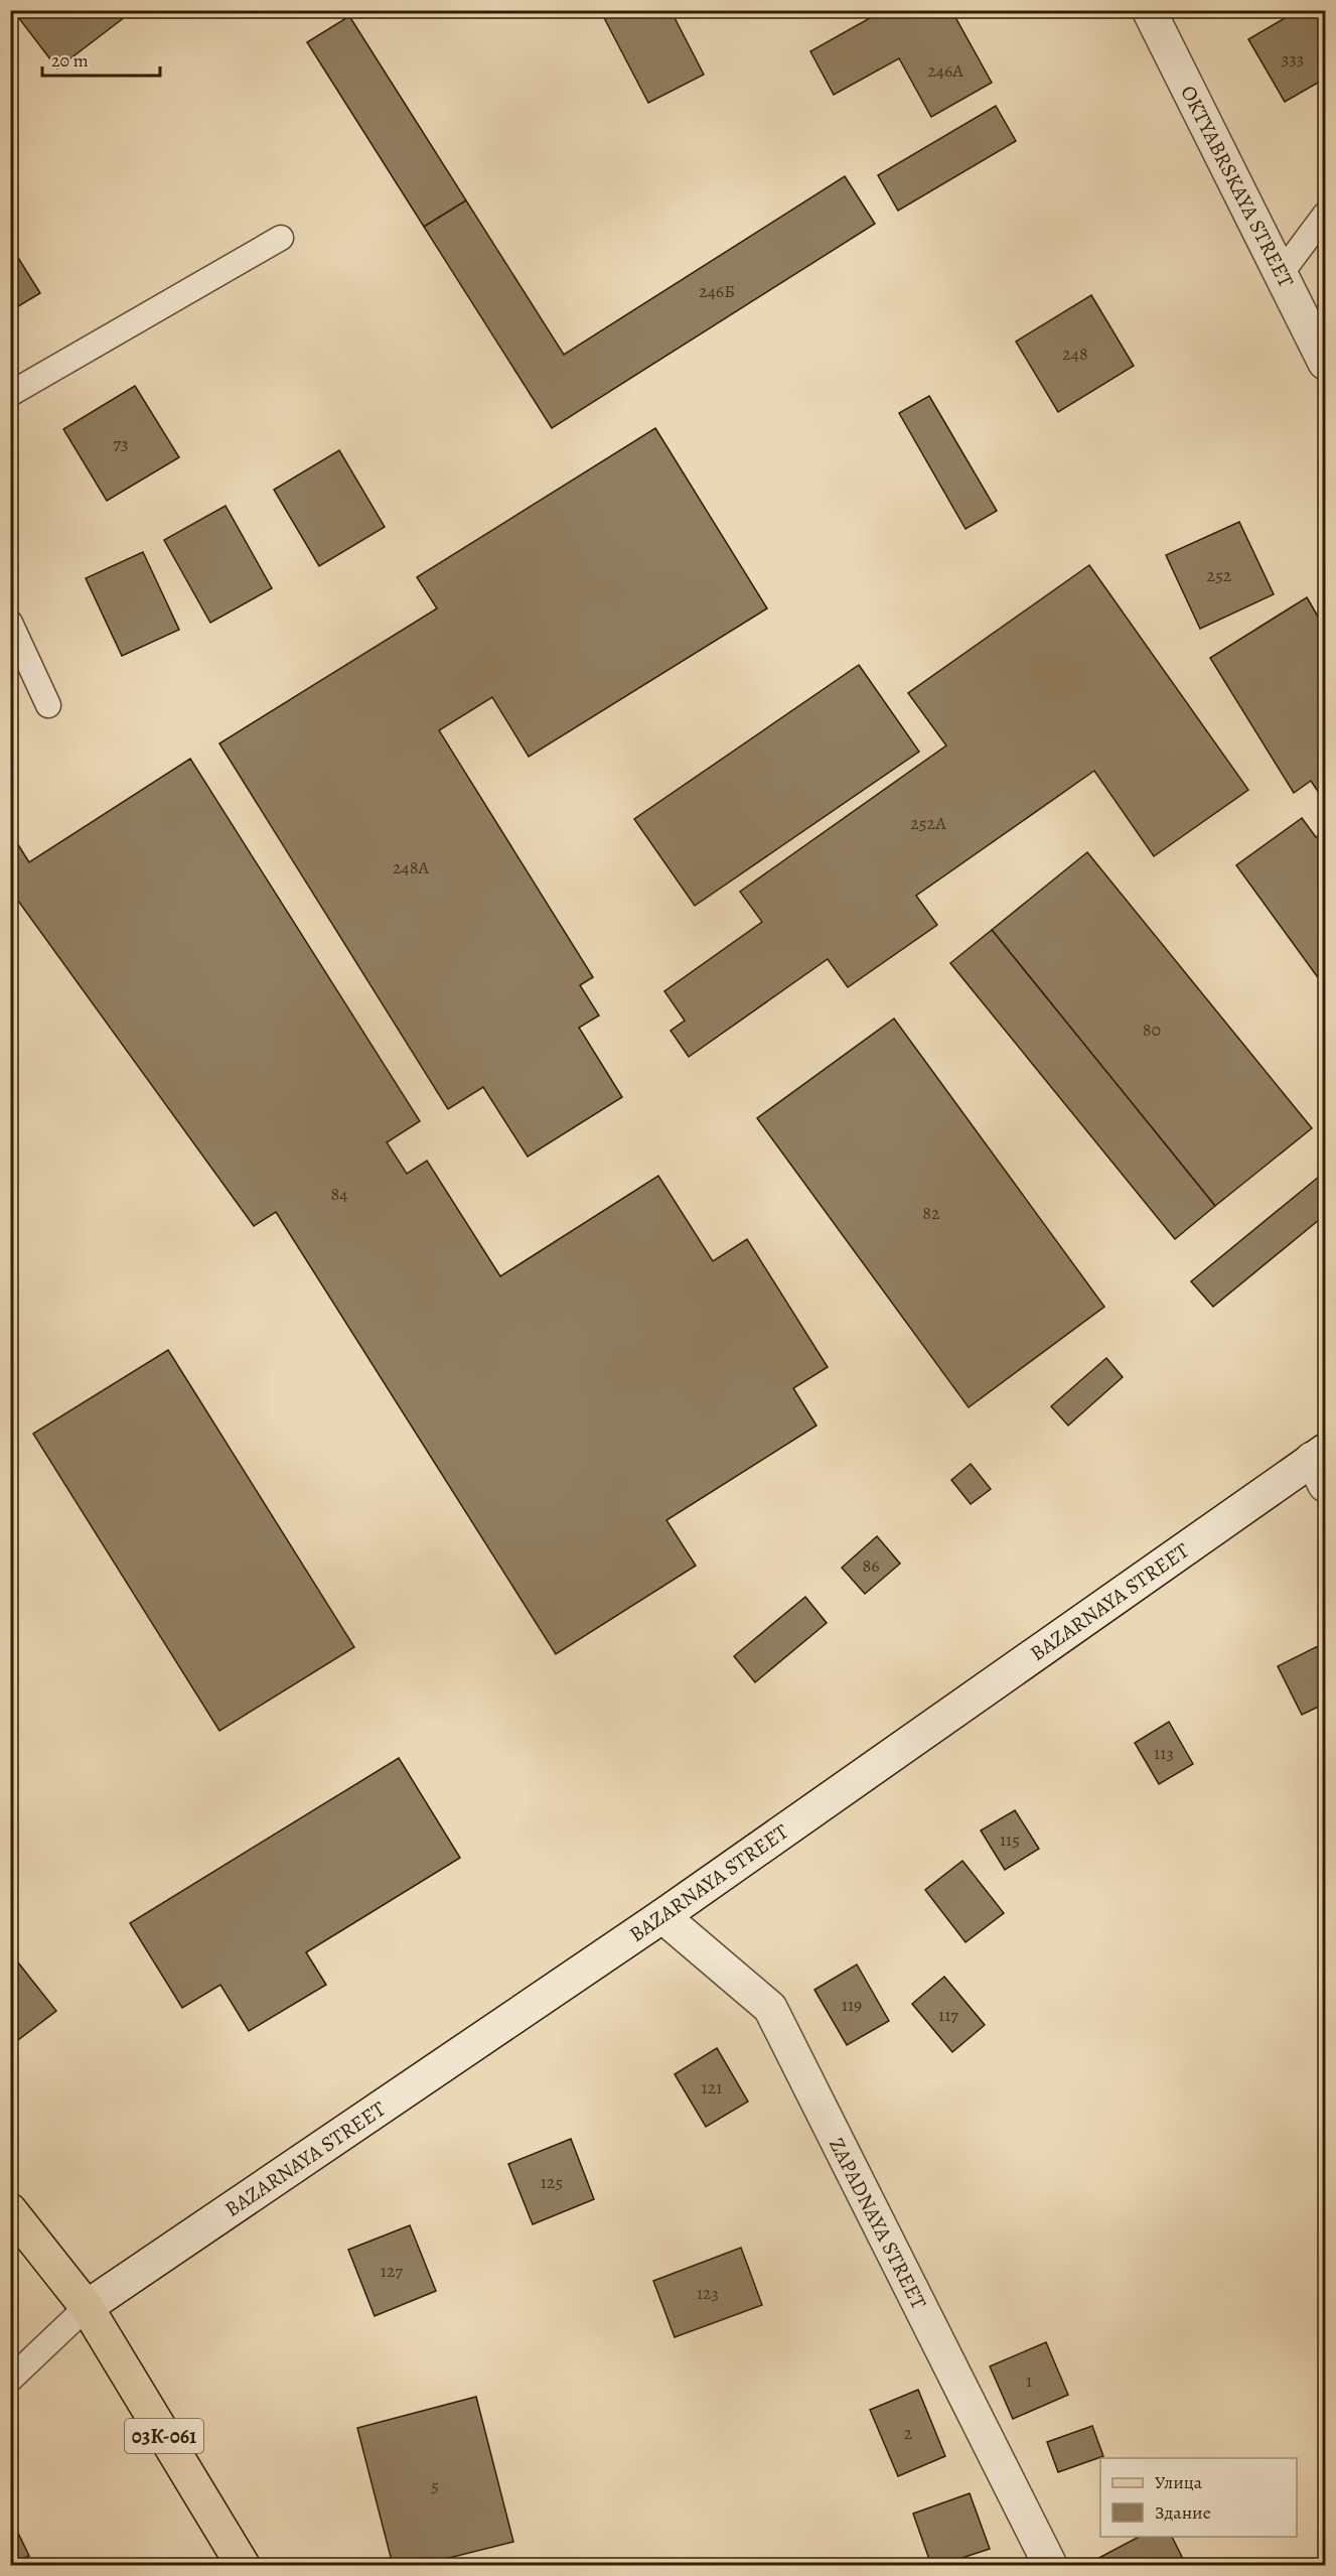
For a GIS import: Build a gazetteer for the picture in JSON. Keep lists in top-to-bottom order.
{
  "streets": {
    "main road": ["03К-061"],
    "street": ["OKTYABRSKAYA STREET", "BAZARNAYA STREET", "ZAPADNAYA STREET"]
  },
  "crossings": [
    ["BAZARNAYA STREET", "ZAPADNAYA STREET"],
    ["BAZARNAYA STREET", "03К-061"]
  ],
  "house_numbers": [
    "333",
    "246А",
    "246Б",
    "248",
    "73",
    "252",
    "252А",
    "248А",
    "80",
    "84",
    "82",
    "86",
    "113",
    "115",
    "119",
    "117",
    "121",
    "125",
    "127",
    "123",
    "1",
    "2",
    "5"
  ],
  "legend": ["Улица", "Здание"],
  "scale_bar": "20 m"
}
